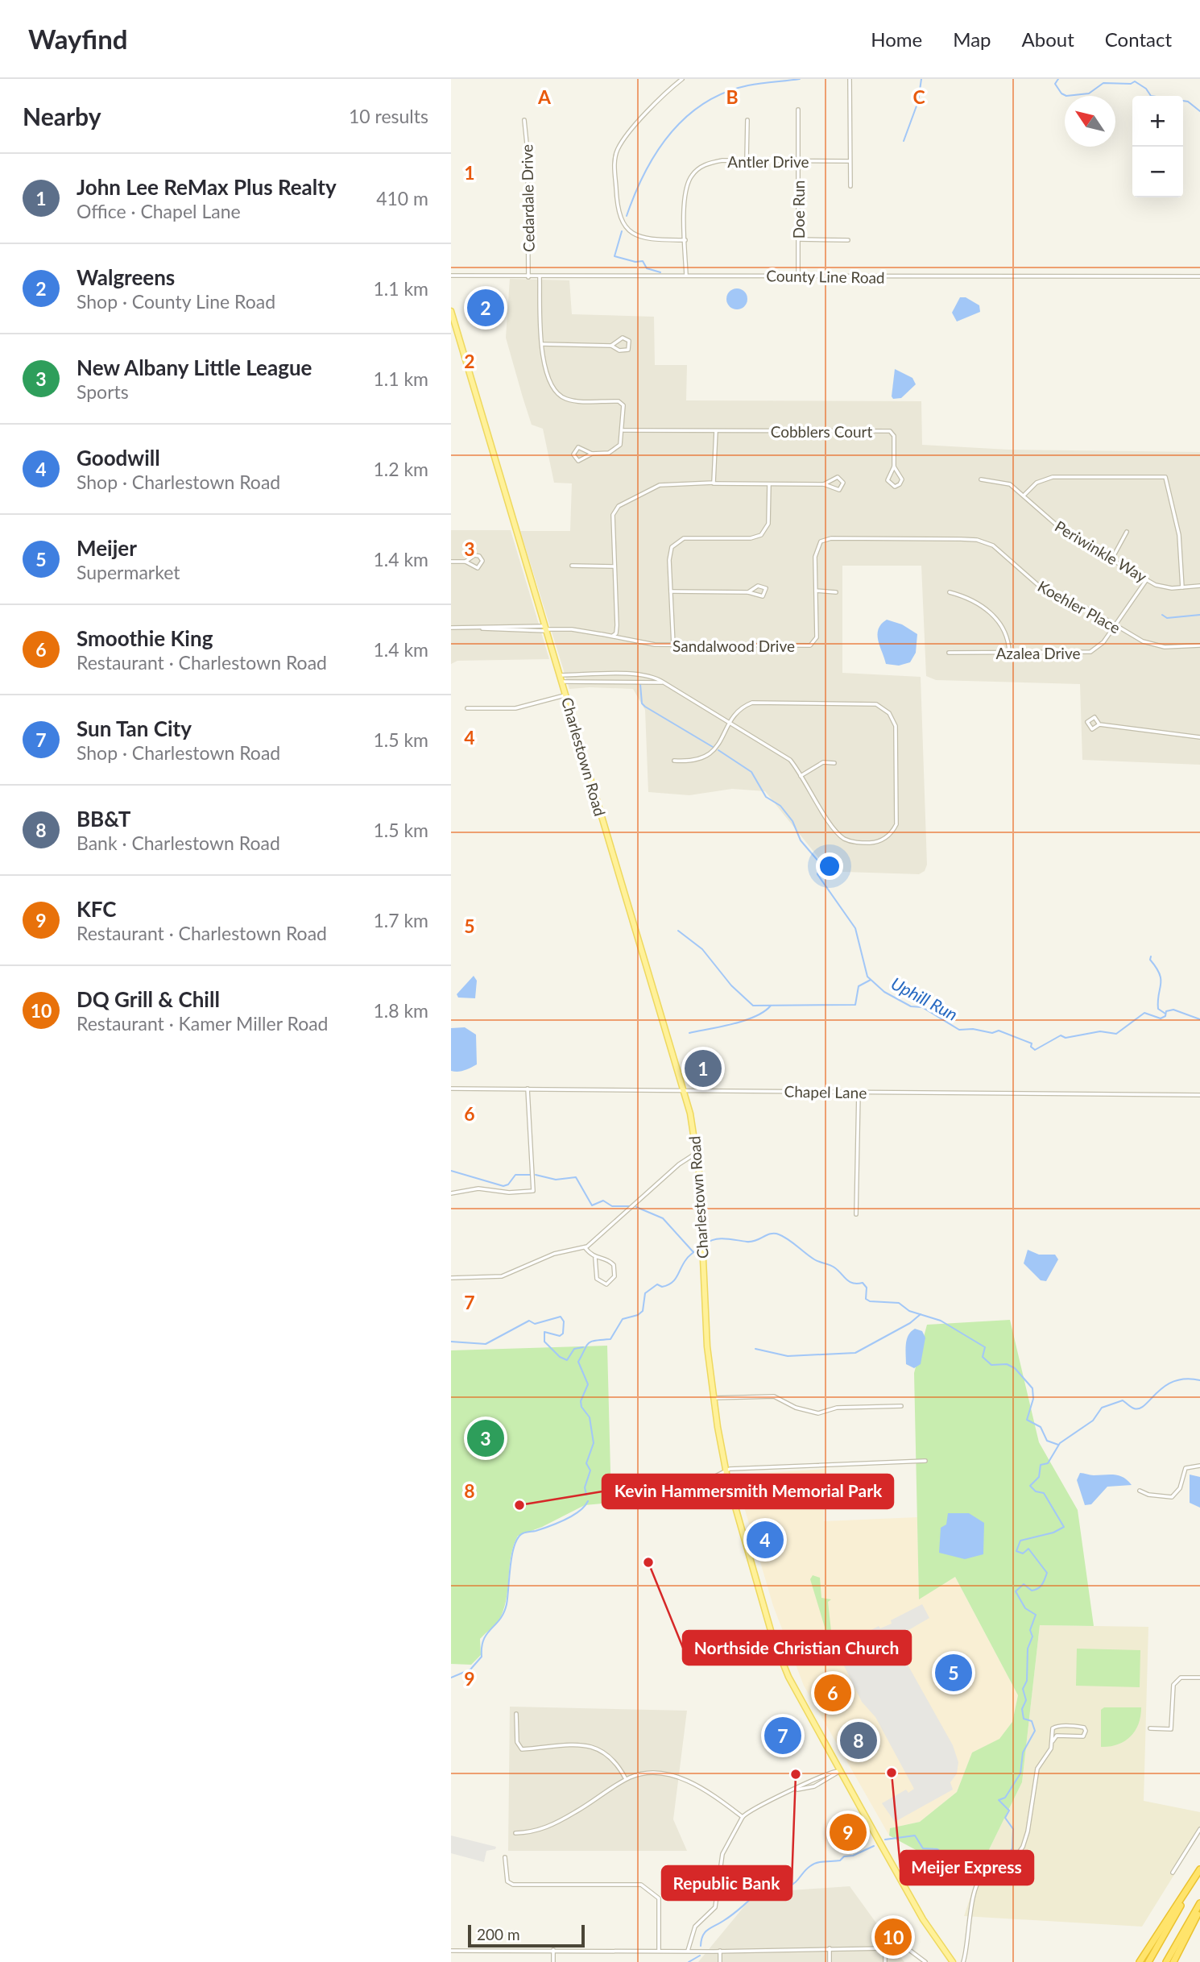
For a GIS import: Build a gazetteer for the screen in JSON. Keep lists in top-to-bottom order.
{
  "streets": {
    "main road": ["Charlestown Road"],
    "street": [
      "Antler Drive",
      "Cedardale Drive",
      "Doe Run",
      "County Line Road",
      "Cobblers Court",
      "Periwinkle Way",
      "Koehler Place",
      "Sandalwood Drive",
      "Azalea Drive",
      "Chapel Lane"
    ]
  },
  "crossings": [
    ["Antler Drive", "Doe Run"],
    ["Antler Drive", "County Line Road"],
    ["Cedardale Drive", "County Line Road"],
    ["Doe Run", "County Line Road"],
    ["Periwinkle Way", "Azalea Drive"],
    ["Koehler Place", "Sandalwood Drive"],
    ["Koehler Place", "Azalea Drive"],
    ["Sandalwood Drive", "Charlestown Road"],
    ["Charlestown Road", "Chapel Lane"]
  ],
  "water": ["Uphill Run"],
  "places": [
    "Kevin Hammersmith Memorial Park",
    "Northside Christian Church",
    "Meijer Express",
    "Republic Bank"
  ],
  "scale_bar": "200 m",
  "north": "top left",
  "page": {
    "header": "Wayfind",
    "nav": [
      "Home",
      "Map",
      "About",
      "Contact"
    ],
    "heading": ["Nearby", "10 results"],
    "map_buttons": ["+", "−"],
    "list": [
      {
        "mark": "1",
        "name": "John Lee ReMax Plus Realty",
        "note": "Office · Chapel Lane",
        "value": "410 m"
      },
      {
        "mark": "2",
        "name": "Walgreens",
        "note": "Shop · County Line Road",
        "value": "1.1 km"
      },
      {
        "mark": "3",
        "name": "New Albany Little League",
        "note": "Sports",
        "value": "1.1 km"
      },
      {
        "mark": "4",
        "name": "Goodwill",
        "note": "Shop · Charlestown Road",
        "value": "1.2 km"
      },
      {
        "mark": "5",
        "name": "Meijer",
        "note": "Supermarket",
        "value": "1.4 km"
      },
      {
        "mark": "6",
        "name": "Smoothie King",
        "note": "Restaurant · Charlestown Road",
        "value": "1.4 km"
      },
      {
        "mark": "7",
        "name": "Sun Tan City",
        "note": "Shop · Charlestown Road",
        "value": "1.5 km"
      },
      {
        "mark": "8",
        "name": "BB&T",
        "note": "Bank · Charlestown Road",
        "value": "1.5 km"
      },
      {
        "mark": "9",
        "name": "KFC",
        "note": "Restaurant · Charlestown Road",
        "value": "1.7 km"
      },
      {
        "mark": "10",
        "name": "DQ Grill & Chill",
        "note": "Restaurant · Kamer Miller Road",
        "value": "1.8 km"
      }
    ],
    "pins": [
      "2",
      "1",
      "3",
      "4",
      "5",
      "6",
      "7",
      "8",
      "9",
      "10"
    ],
    "scale": "200 m"
  },
  "grid": {
    "columns": ["A", "B", "C"],
    "rows": [
      "1",
      "2",
      "3",
      "4",
      "5",
      "6",
      "7",
      "8",
      "9"
    ]
  }
}
